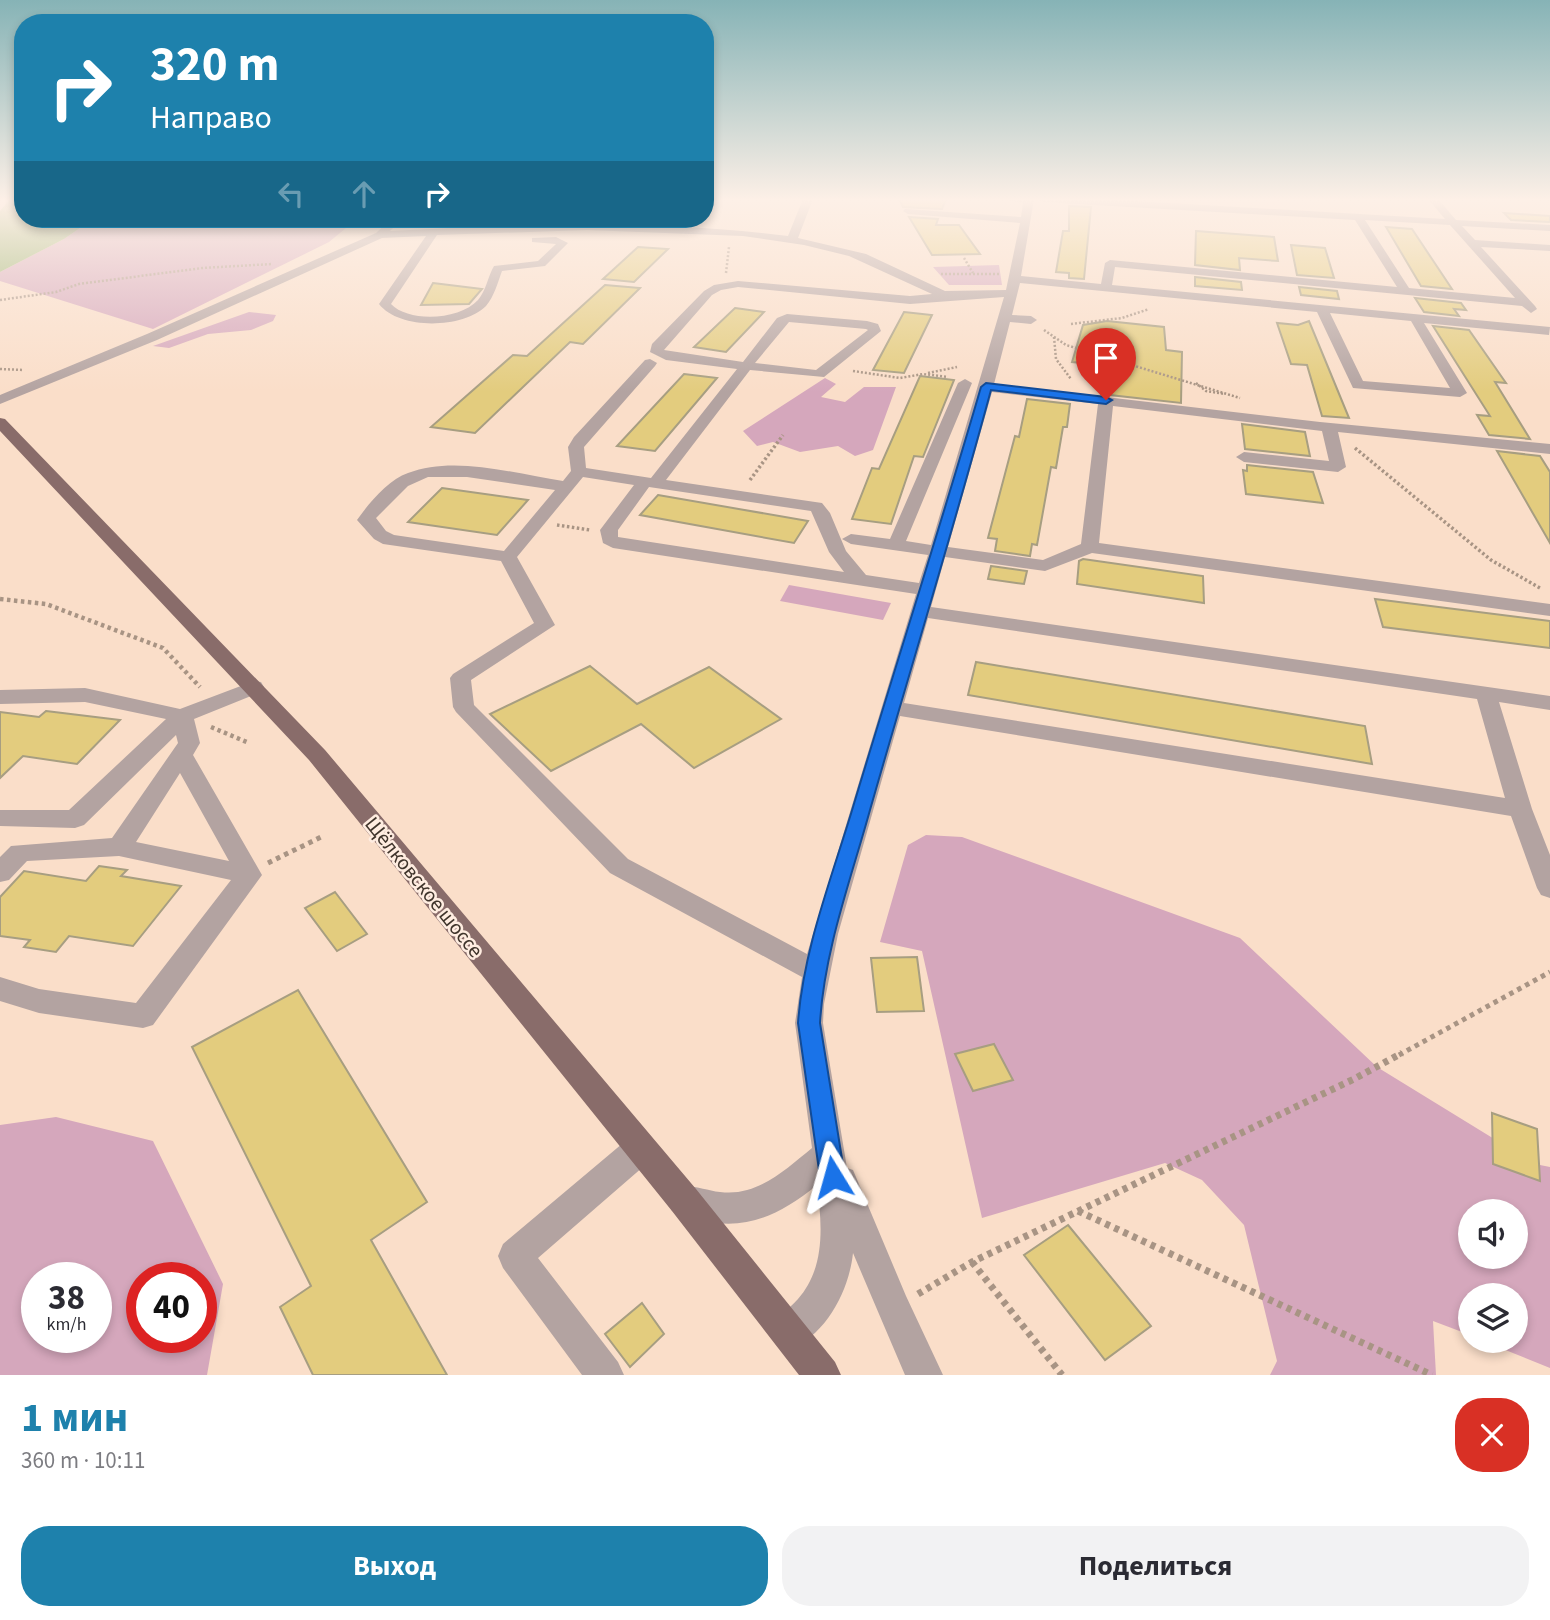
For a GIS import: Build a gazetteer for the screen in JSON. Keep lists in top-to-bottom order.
{
  "streets": {
    "main road": ["Щёлковское шоссе"]
  },
  "page": {
    "turn": ["320 m", "Направо"],
    "speed": "38 km/h",
    "limit": "40",
    "heading": ["1 мин", "360 m · 10:11"],
    "buttons": ["Выход", "Поделиться"]
  }
}
